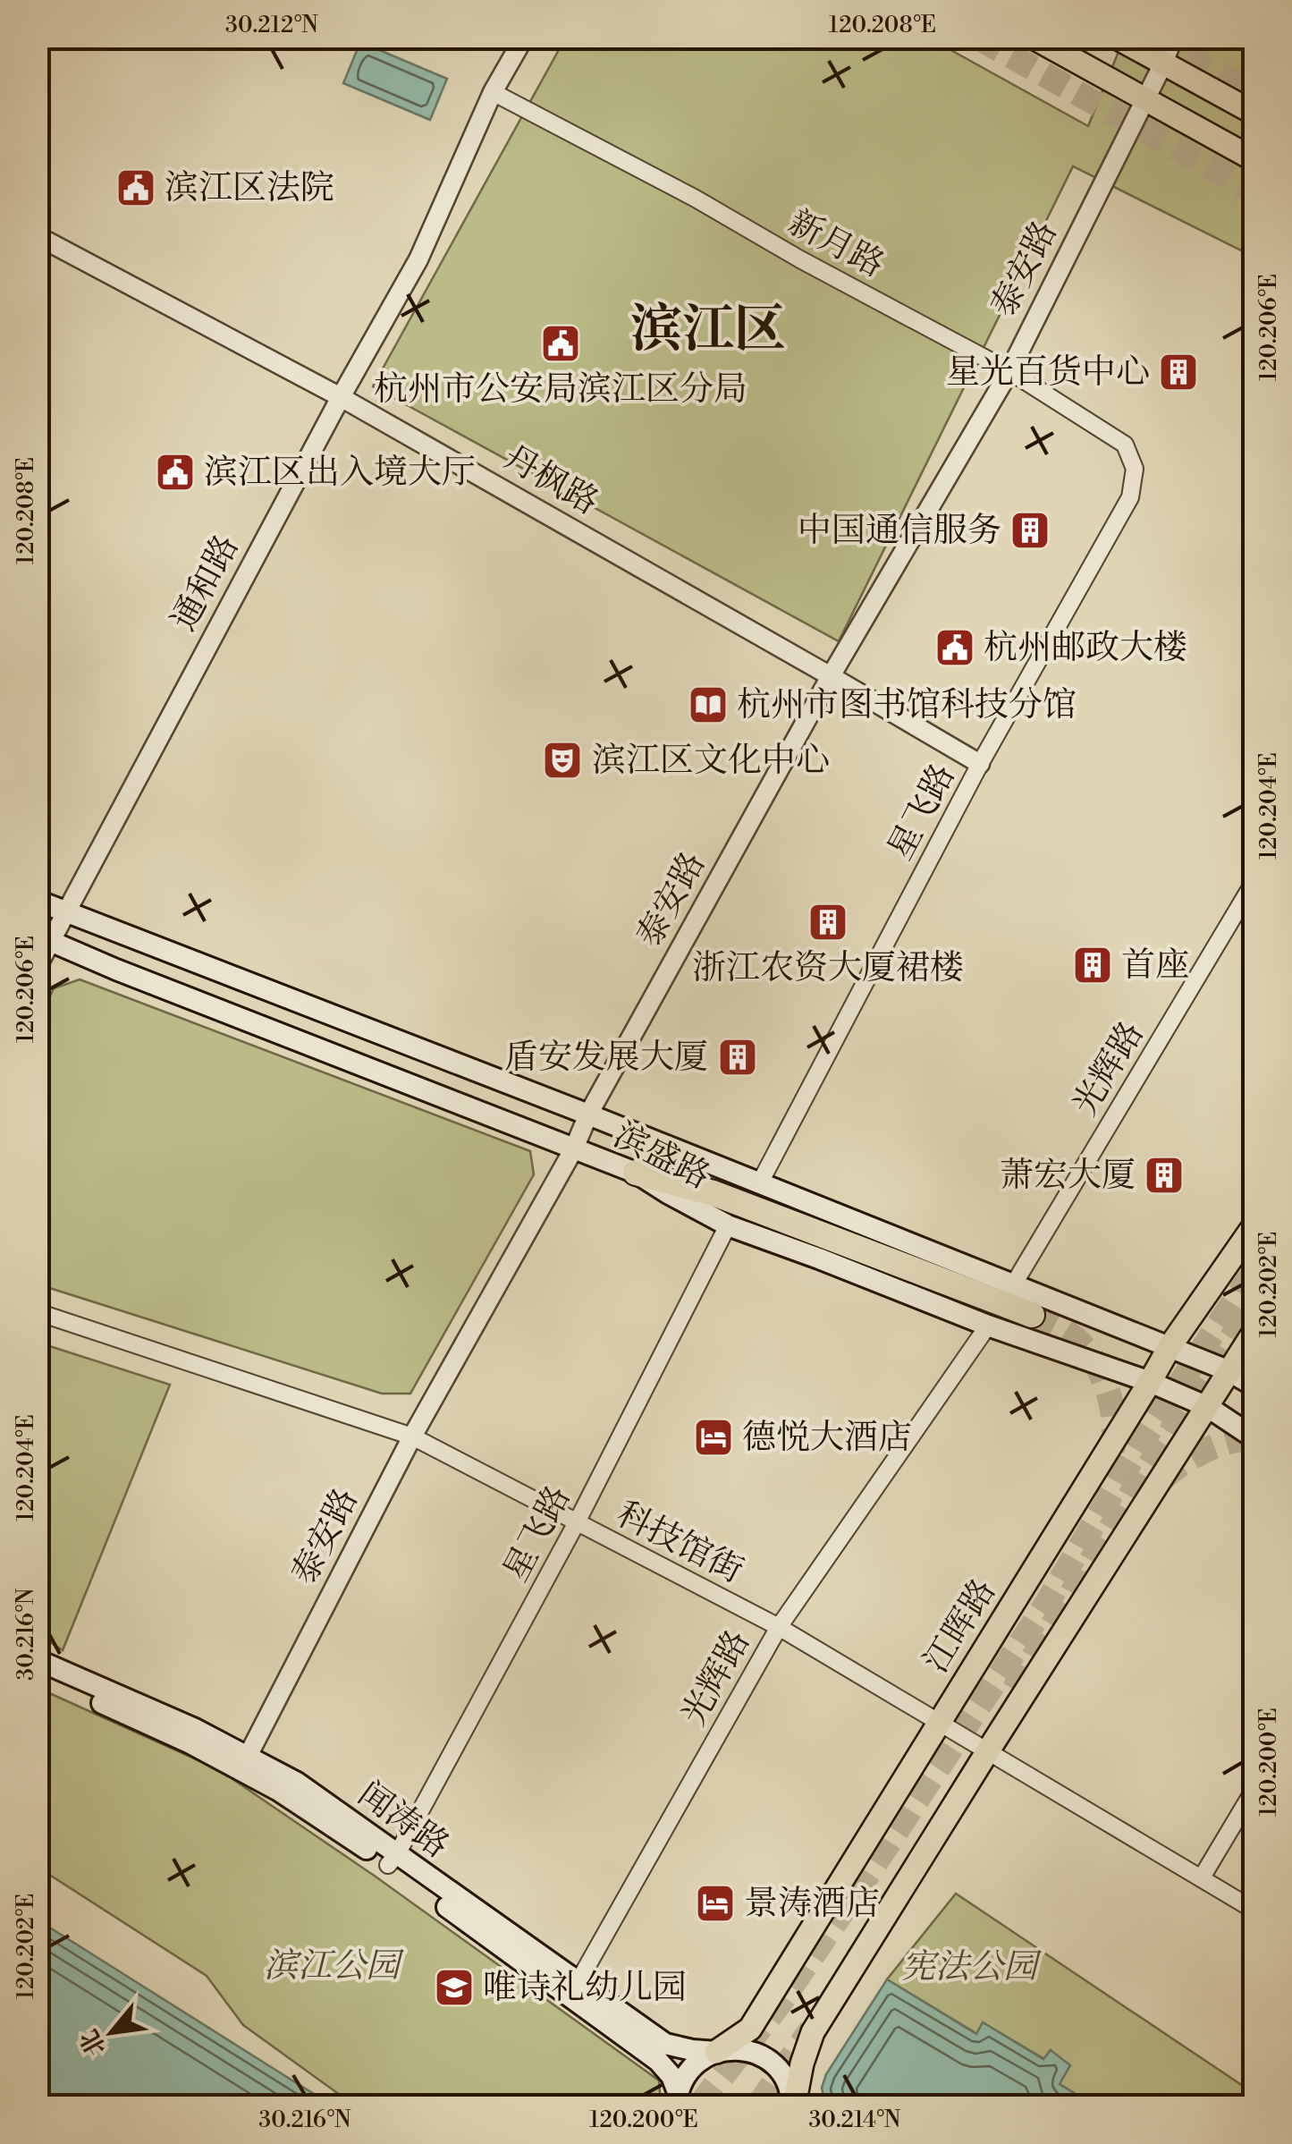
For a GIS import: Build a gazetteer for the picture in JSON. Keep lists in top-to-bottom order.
{
  "streets": {
    "main road": ["滨盛路", "江晖路", "闻涛路"],
    "street": [
      "新月路",
      "泰安路",
      "丹枫路",
      "通和路",
      "星飞路",
      "光辉路",
      "科技馆街"
    ]
  },
  "crossings": [
    ["新月路", "泰安路"],
    ["新月路", "通和路"],
    ["新月路", "星飞路"],
    ["泰安路", "丹枫路"],
    ["泰安路", "滨盛路"],
    ["泰安路", "科技馆街"],
    ["泰安路", "闻涛路"],
    ["丹枫路", "通和路"],
    ["丹枫路", "星飞路"],
    ["通和路", "滨盛路"],
    ["星飞路", "滨盛路"],
    ["星飞路", "科技馆街"],
    ["星飞路", "闻涛路"],
    ["光辉路", "滨盛路"],
    ["光辉路", "科技馆街"],
    ["光辉路", "闻涛路"],
    ["滨盛路", "江晖路"],
    ["科技馆街", "江晖路"],
    ["江晖路", "闻涛路"]
  ],
  "districts": ["滨江区"],
  "parks": ["滨江公园", "宪法公园"],
  "places": {
    "public building": [
      "滨江区法院",
      "杭州市公安局滨江区分局",
      "滨江区出入境大厅",
      "杭州邮政大楼"
    ],
    "building": [
      "星光百货中心",
      "中国通信服务",
      "浙江农资大厦裙楼",
      "首座",
      "盾安发展大厦",
      "萧宏大厦"
    ],
    "library": ["杭州市图书馆科技分馆"],
    "theatre": ["滨江区文化中心"],
    "hotel": ["德悦大酒店", "景涛酒店"],
    "school or university": ["唯诗礼幼儿园"]
  },
  "north": "bottom left",
  "coordinates": [
    "30.212°N",
    "120.208°E",
    "120.206°E",
    "120.204°E",
    "120.202°E",
    "30.216°N",
    "120.200°E",
    "30.214°N"
  ]
}
